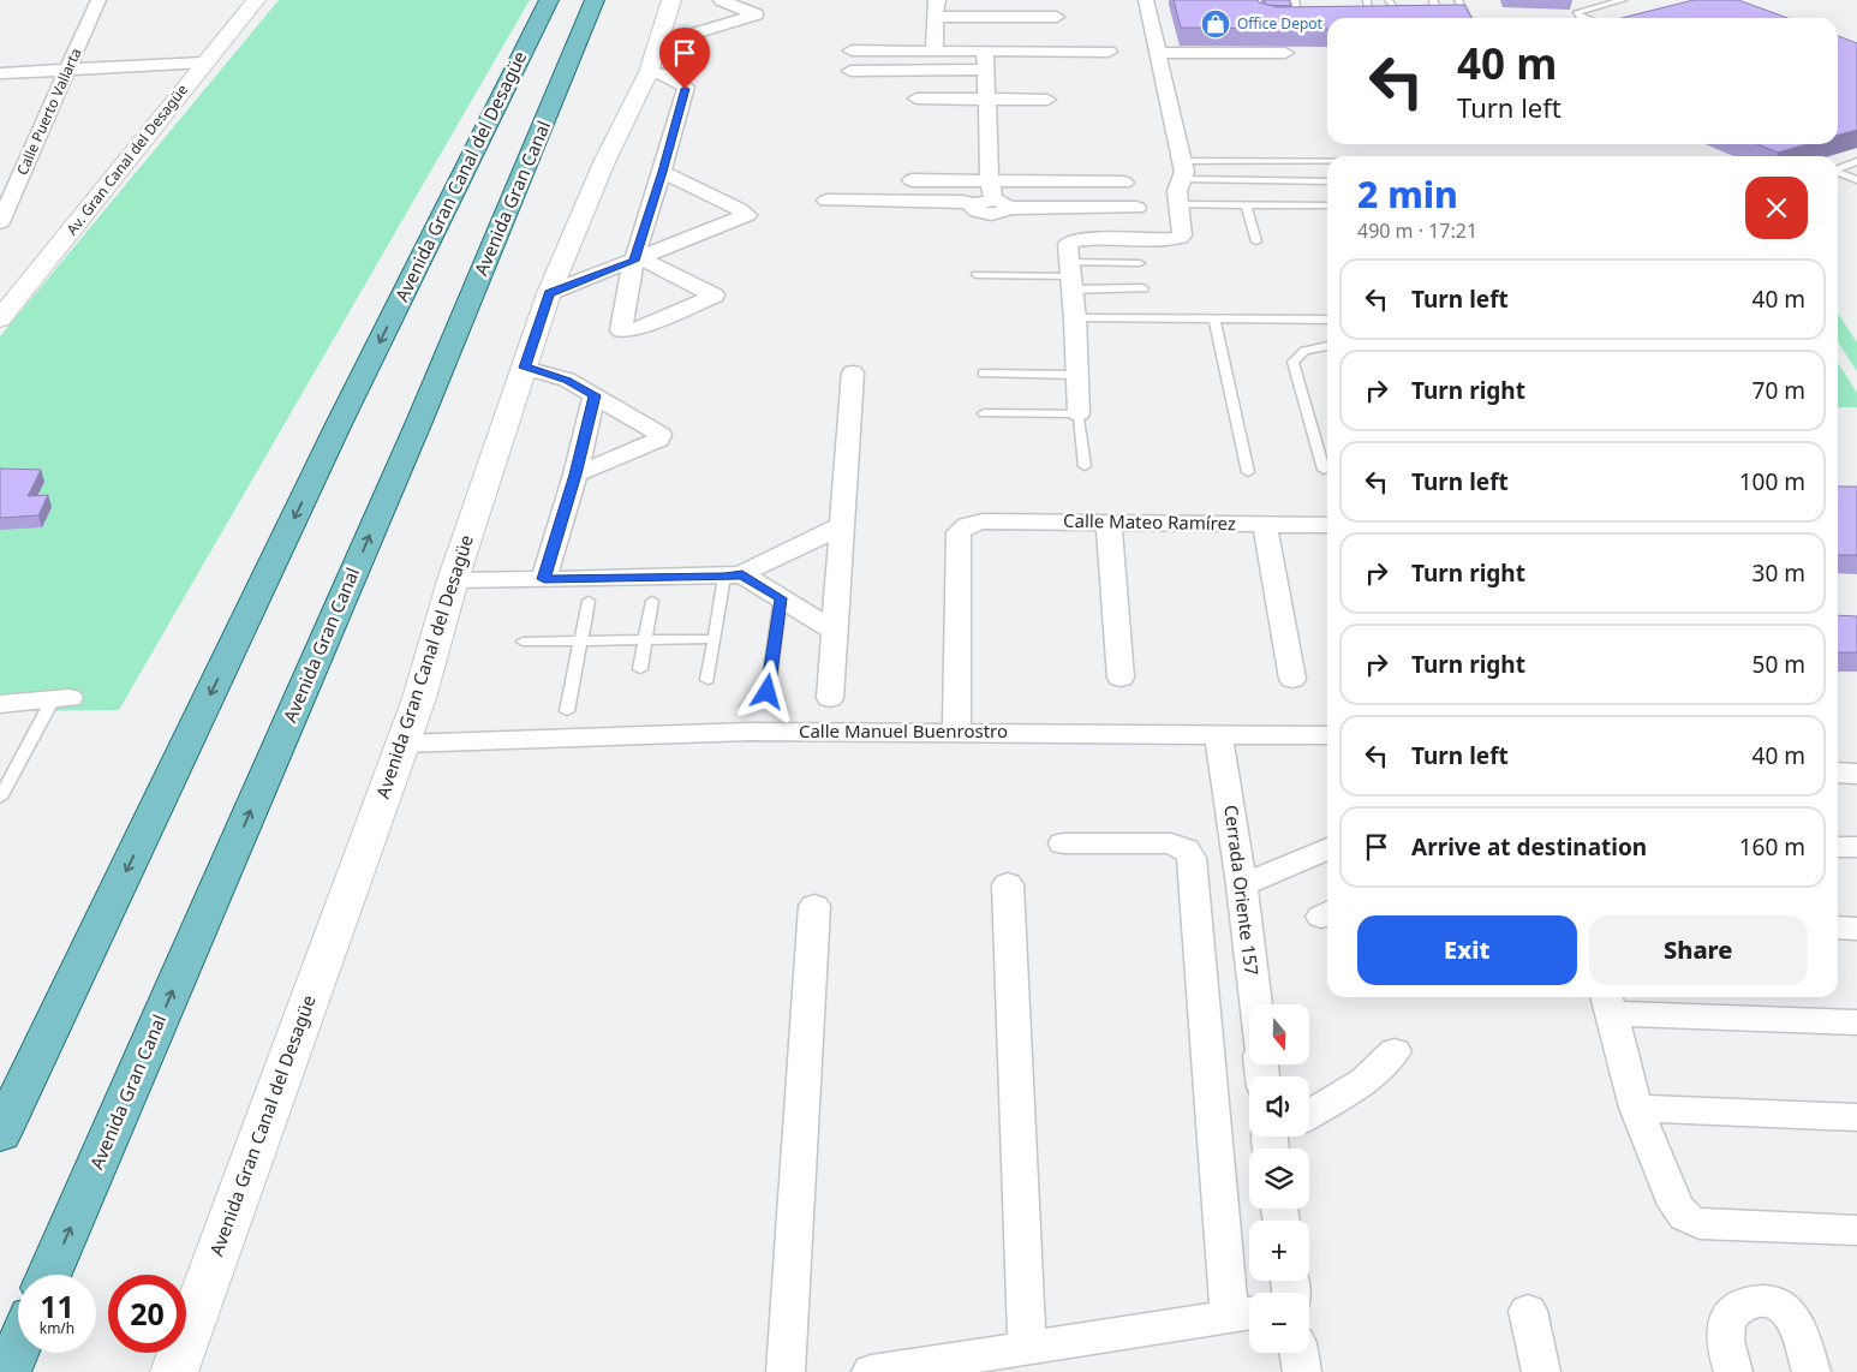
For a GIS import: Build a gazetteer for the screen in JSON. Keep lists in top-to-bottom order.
{
  "streets": {
    "main road": ["Avenida Gran Canal del Desagüe", "Avenida Gran Canal"],
    "street": [
      "Calle Puerto Vallarta",
      "Av. Gran Canal del Desagüe",
      "Calle Mateo Ramírez",
      "Calle Manuel Buenrostro",
      "Cerrada Oriente 157"
    ]
  },
  "crossings": [
    ["Avenida Gran Canal del Desagüe", "Calle Manuel Buenrostro"],
    ["Calle Mateo Ramírez", "Calle Manuel Buenrostro"],
    ["Calle Manuel Buenrostro", "Cerrada Oriente 157"]
  ],
  "one_way": ["Avenida Gran Canal del Desagüe", "Avenida Gran Canal"],
  "places": {
    "shop": ["Office Depot"]
  },
  "north": "bottom",
  "page": {
    "turn": ["40 m", "Turn left"],
    "heading": ["2 min", "490 m · 17:21"],
    "list": [
      {
        "name": "Turn left",
        "value": "40 m"
      },
      {
        "name": "Turn right",
        "value": "70 m"
      },
      {
        "name": "Turn left",
        "value": "100 m"
      },
      {
        "name": "Turn right",
        "value": "30 m"
      },
      {
        "name": "Turn right",
        "value": "50 m"
      },
      {
        "name": "Turn left",
        "value": "40 m"
      },
      {
        "name": "Arrive at destination",
        "value": "160 m"
      }
    ],
    "buttons": ["Exit", "Share"],
    "map_buttons": ["+", "−"],
    "speed": "11 km/h",
    "limit": "20"
  }
}
